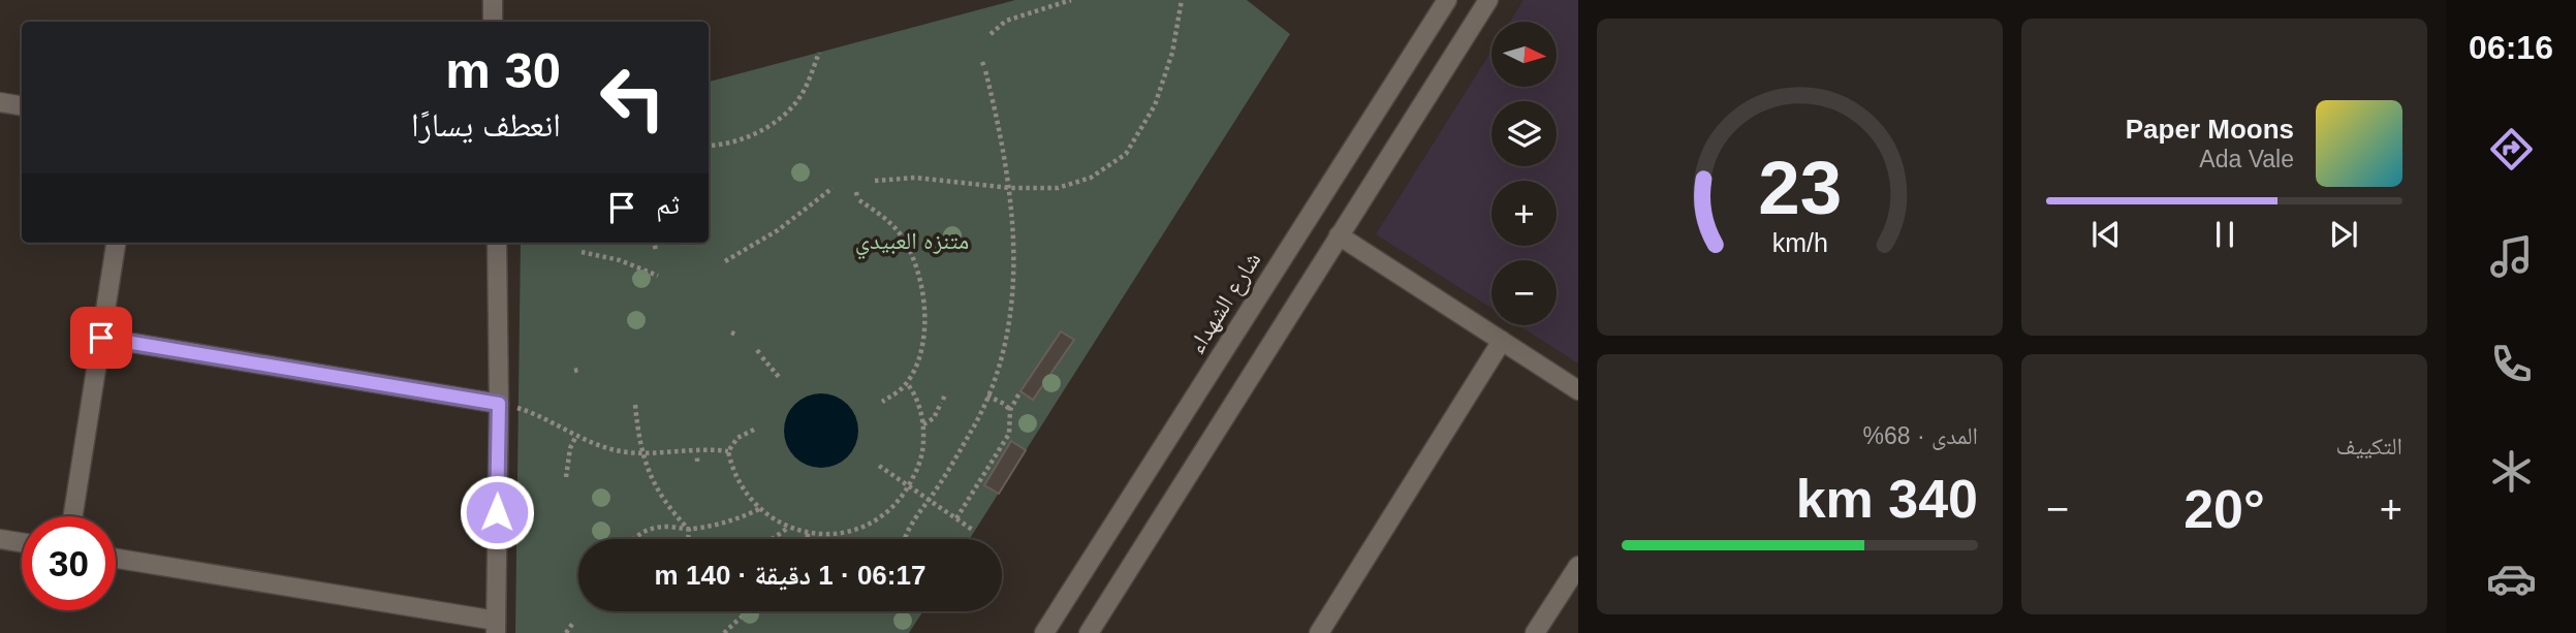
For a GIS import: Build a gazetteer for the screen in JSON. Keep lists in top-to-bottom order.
{
  "streets": {
    "street": ["شارع الشهداء"]
  },
  "parks": ["متنزه العبيدي"],
  "north": "right",
  "page": {
    "tabs": "06:16",
    "map_buttons": ["+", "−"],
    "turn": ["30 m", "انعطف يسارًا"],
    "song": ["Paper Moons", "Ada Vale"],
    "then": "ثم",
    "tile": [
      "التكييف",
      ["المدى · 68%", "340 km"]
    ],
    "heat": ["−", "20°", "+"],
    "limit": "30",
    "trip": "06:17 · 1 دقيقة · 140 m",
    "gauge": ["23", "km/h"]
  }
}
